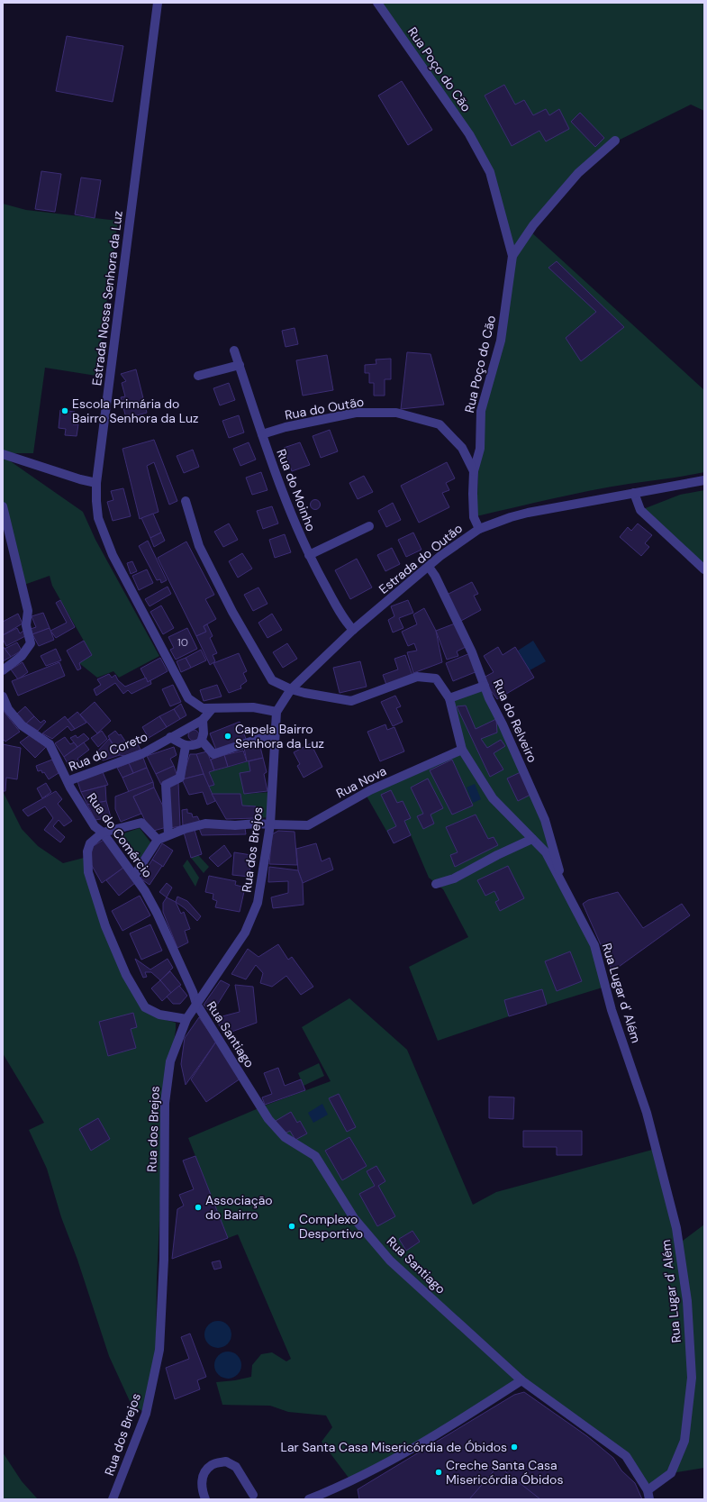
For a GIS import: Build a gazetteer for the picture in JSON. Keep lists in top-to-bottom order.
{
  "streets": {
    "street": [
      "Rua Poço do Cão",
      "Estrada Nossa Senhora da Luz",
      "Rua do Outão",
      "Rua do Moinho",
      "Estrada do Outão",
      "Rua do Relveiro",
      "Rua do Coreto",
      "Rua Nova",
      "Rua do Comércio",
      "Rua dos Brejos",
      "Rua Lugar d' Além",
      "Rua Santiago"
    ]
  },
  "crossings": [
    ["Rua Poço do Cão", "Rua do Outão"],
    ["Rua Poço do Cão", "Estrada do Outão"],
    ["Estrada Nossa Senhora da Luz", "Rua do Coreto"],
    ["Rua do Outão", "Rua do Moinho"],
    ["Rua do Moinho", "Estrada do Outão"],
    ["Estrada do Outão", "Rua do Relveiro"],
    ["Estrada do Outão", "Rua dos Brejos"],
    ["Estrada do Outão", "Rua Lugar d' Além"],
    ["Rua do Relveiro", "Rua Lugar d' Além"],
    ["Rua do Coreto", "Rua do Comércio"],
    ["Rua Nova", "Rua dos Brejos"],
    ["Rua Nova", "Rua Lugar d' Além"],
    ["Rua do Comércio", "Rua dos Brejos"],
    ["Rua do Comércio", "Rua Santiago"],
    ["Rua dos Brejos", "Rua Santiago"],
    ["Rua Lugar d' Além", "Rua Santiago"]
  ],
  "places": [
    "Escola Primária do Bairro Senhora da Luz",
    "Capela Bairro Senhora da Luz",
    "Associação do Bairro",
    "Complexo Desportivo",
    "Lar Santa Casa Misericórdia de Óbidos",
    "Creche Santa Casa Misericórdia Óbidos"
  ],
  "house_numbers": ["10"]
}
